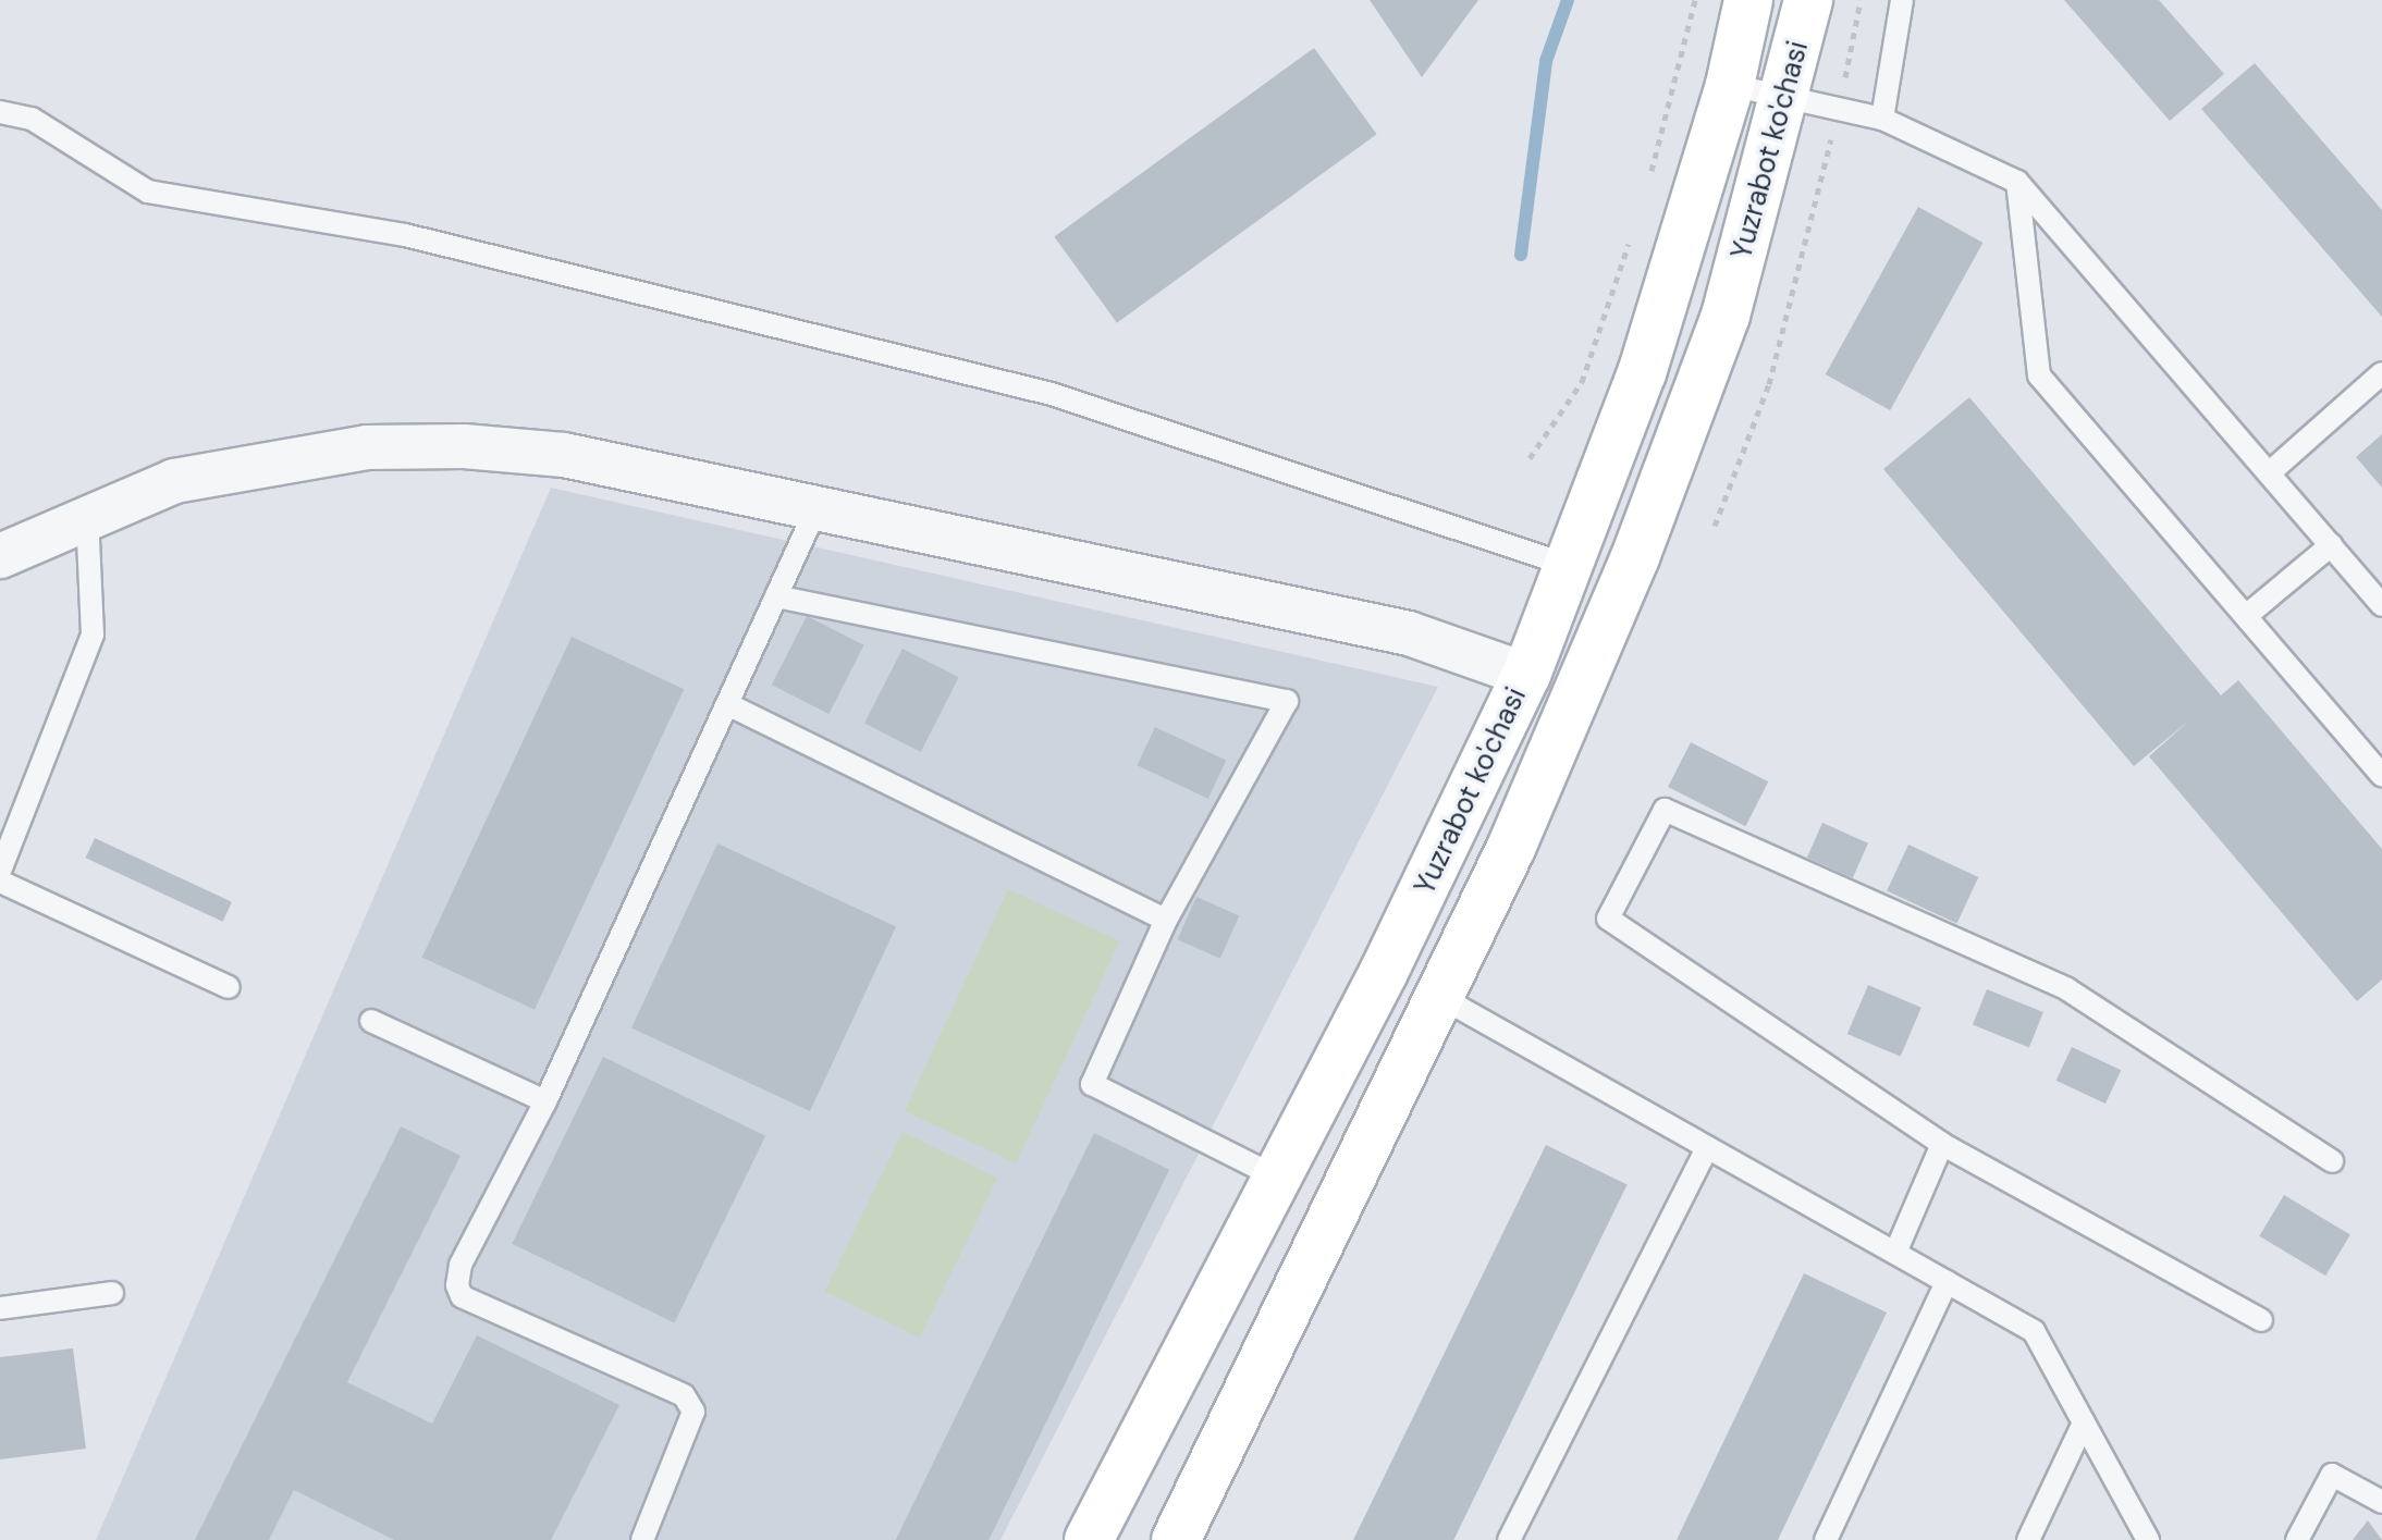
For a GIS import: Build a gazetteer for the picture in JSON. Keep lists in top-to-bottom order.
{
  "streets": {
    "main road": ["Yuzrabot ko'chasi"]
  }
}
